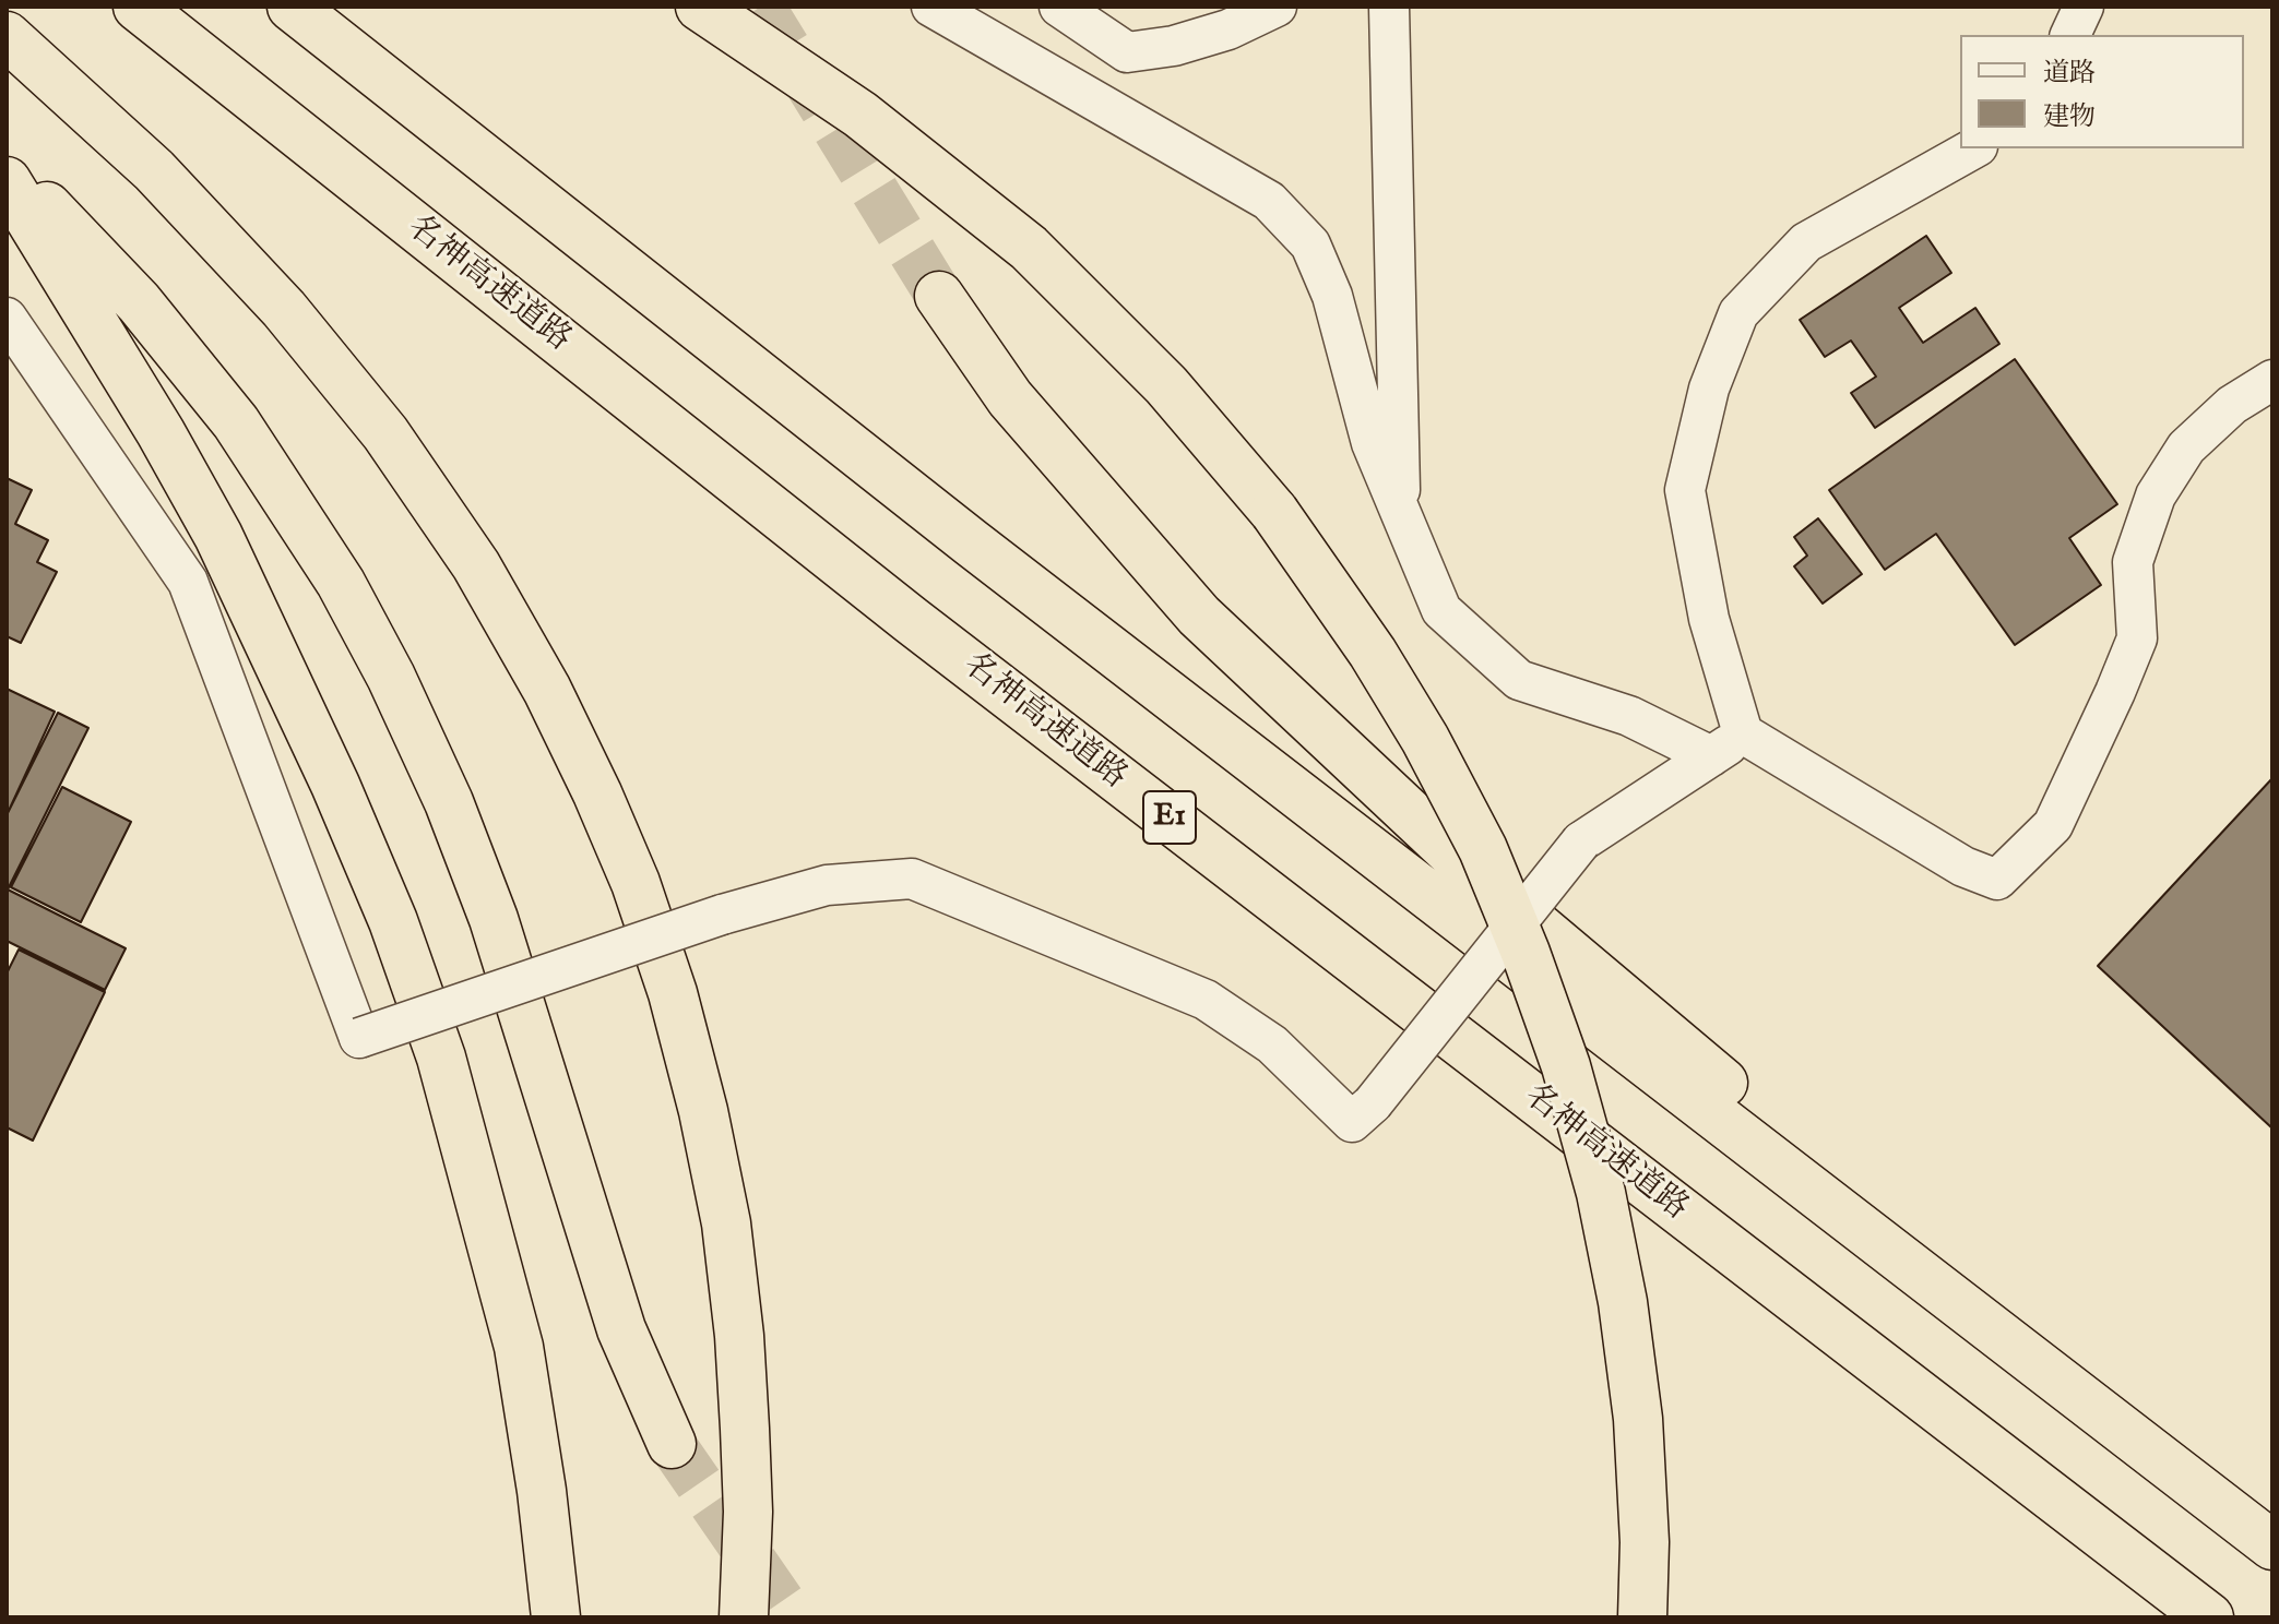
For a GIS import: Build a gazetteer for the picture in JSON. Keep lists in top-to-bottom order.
{
  "streets": {
    "highway": ["名神高速道路", "E1"]
  },
  "legend": ["道路", "建物"]
}
